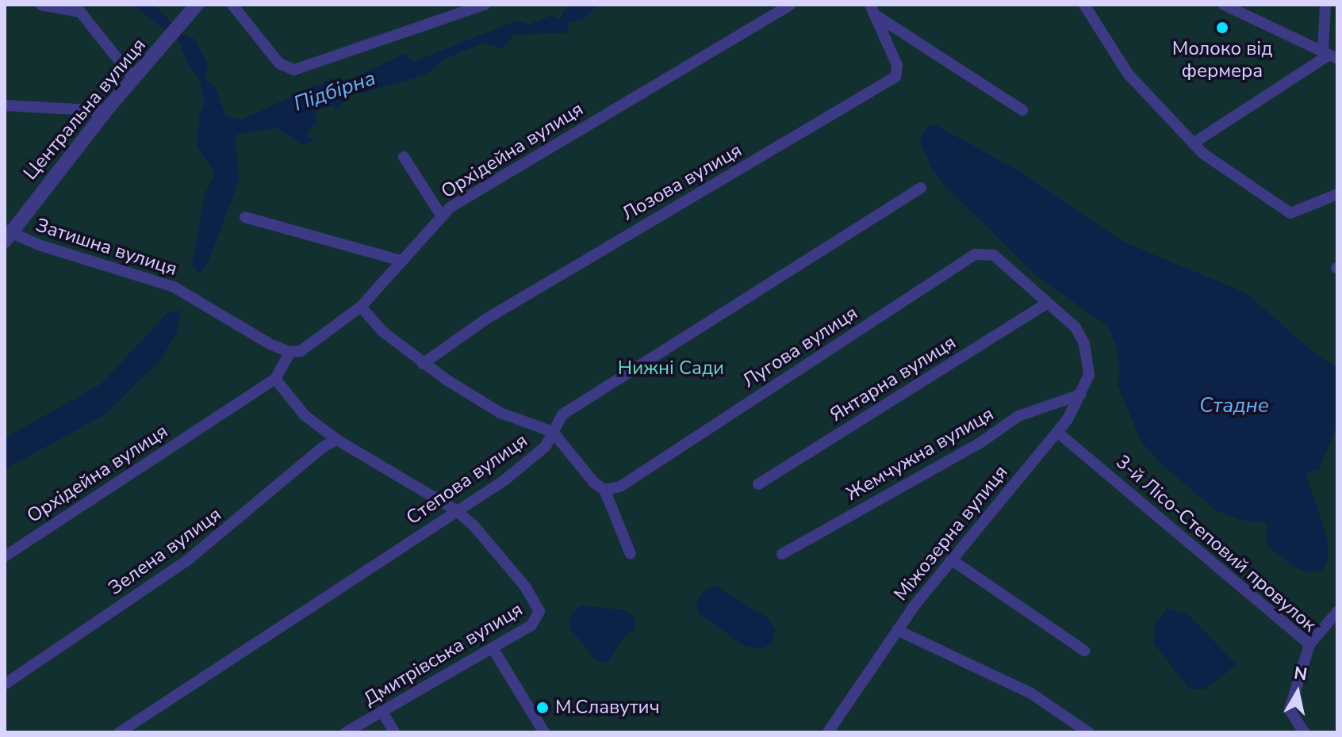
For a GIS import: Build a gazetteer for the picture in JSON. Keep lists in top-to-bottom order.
{
  "streets": {
    "street": [
      "Центральна вулиця",
      "Орхідейна вулиця",
      "Лозова вулиця",
      "Затишна вулиця",
      "Лугова вулиця",
      "Янтарна вулиця",
      "Жемчужна вулиця",
      "Степова вулиця",
      "Міжозерна вулиця",
      "3-й Лісо-Степовий провулок",
      "Зелена вулиця",
      "Дмитрівська вулиця"
    ]
  },
  "crossings": [
    ["Центральна вулиця", "Затишна вулиця"],
    ["Орхідейна вулиця", "Затишна вулиця"],
    ["Орхідейна вулиця", "Дмитрівська вулиця"],
    ["Лугова вулиця", "Янтарна вулиця"],
    ["Лугова вулиця", "Міжозерна вулиця"],
    ["Янтарна вулиця", "Міжозерна вулиця"],
    ["Жемчужна вулиця", "Міжозерна вулиця"],
    ["Степова вулиця", "Дмитрівська вулиця"],
    ["Міжозерна вулиця", "3-й Лісо-Степовий провулок"],
    ["Зелена вулиця", "Дмитрівська вулиця"]
  ],
  "water": ["Підбірна", "Стадне"],
  "parks": ["Нижні Сади"],
  "places": ["Молоко від фермера", "М.Славутич"],
  "north": "top"
}
